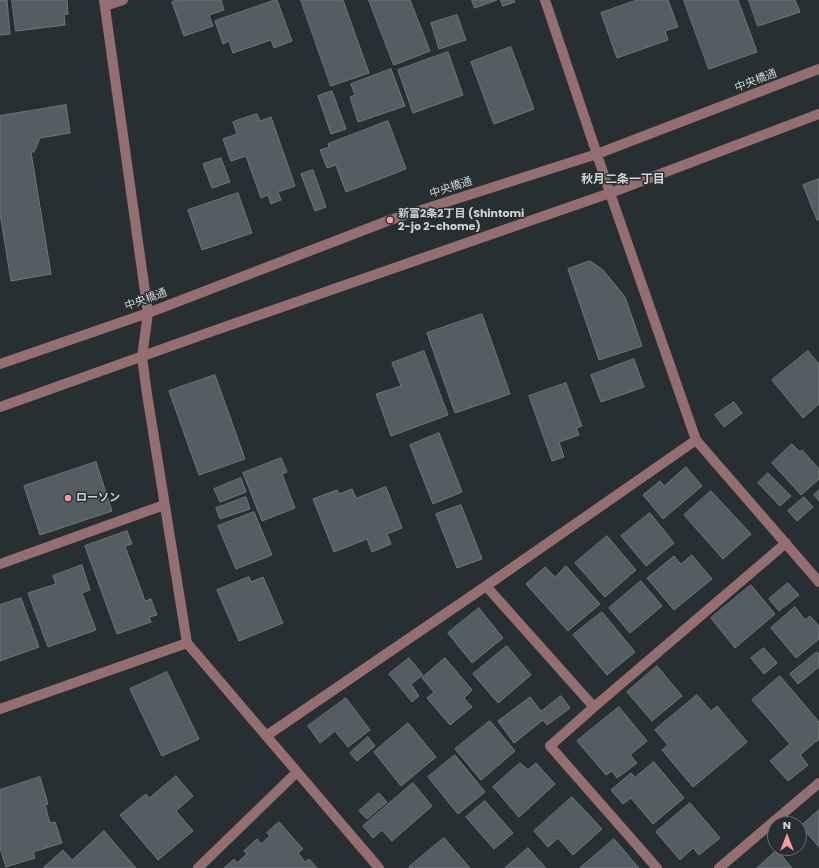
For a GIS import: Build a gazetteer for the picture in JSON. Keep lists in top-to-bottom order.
{
  "streets": {
    "street": ["中央橋通"]
  },
  "districts": ["秋月二条一丁目"],
  "places": ["新富2条2丁目 (Shintomi 2-jo 2-chome)", "ローソン"],
  "north": "top"
}
